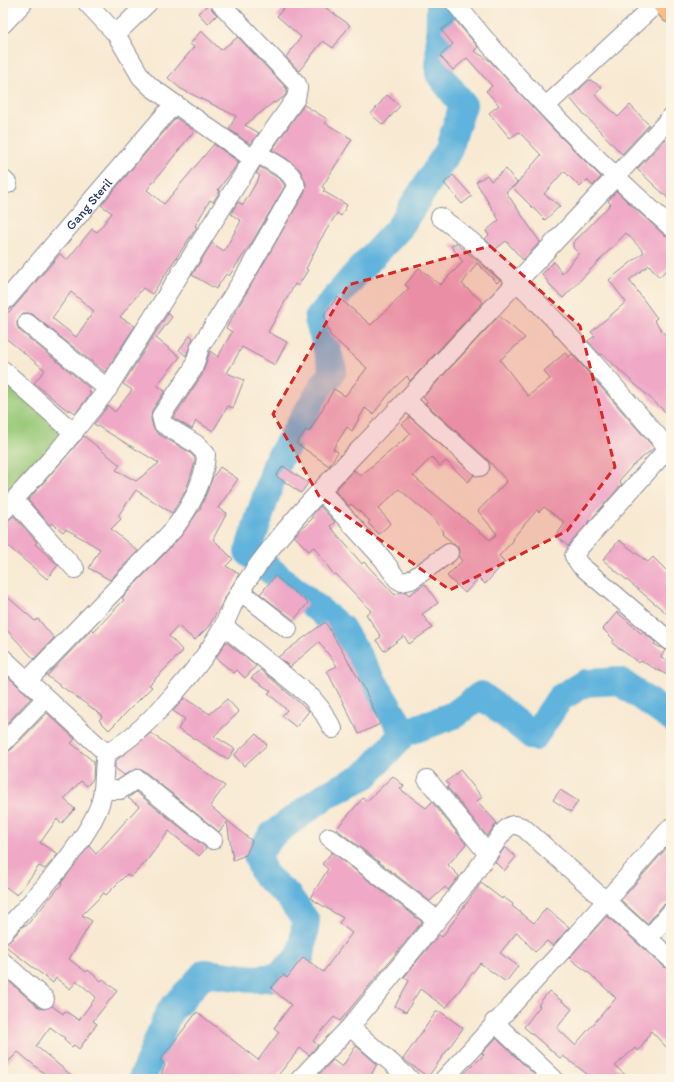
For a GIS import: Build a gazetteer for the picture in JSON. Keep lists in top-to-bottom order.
{
  "streets": {
    "street": ["Gang Steril"]
  }
}
